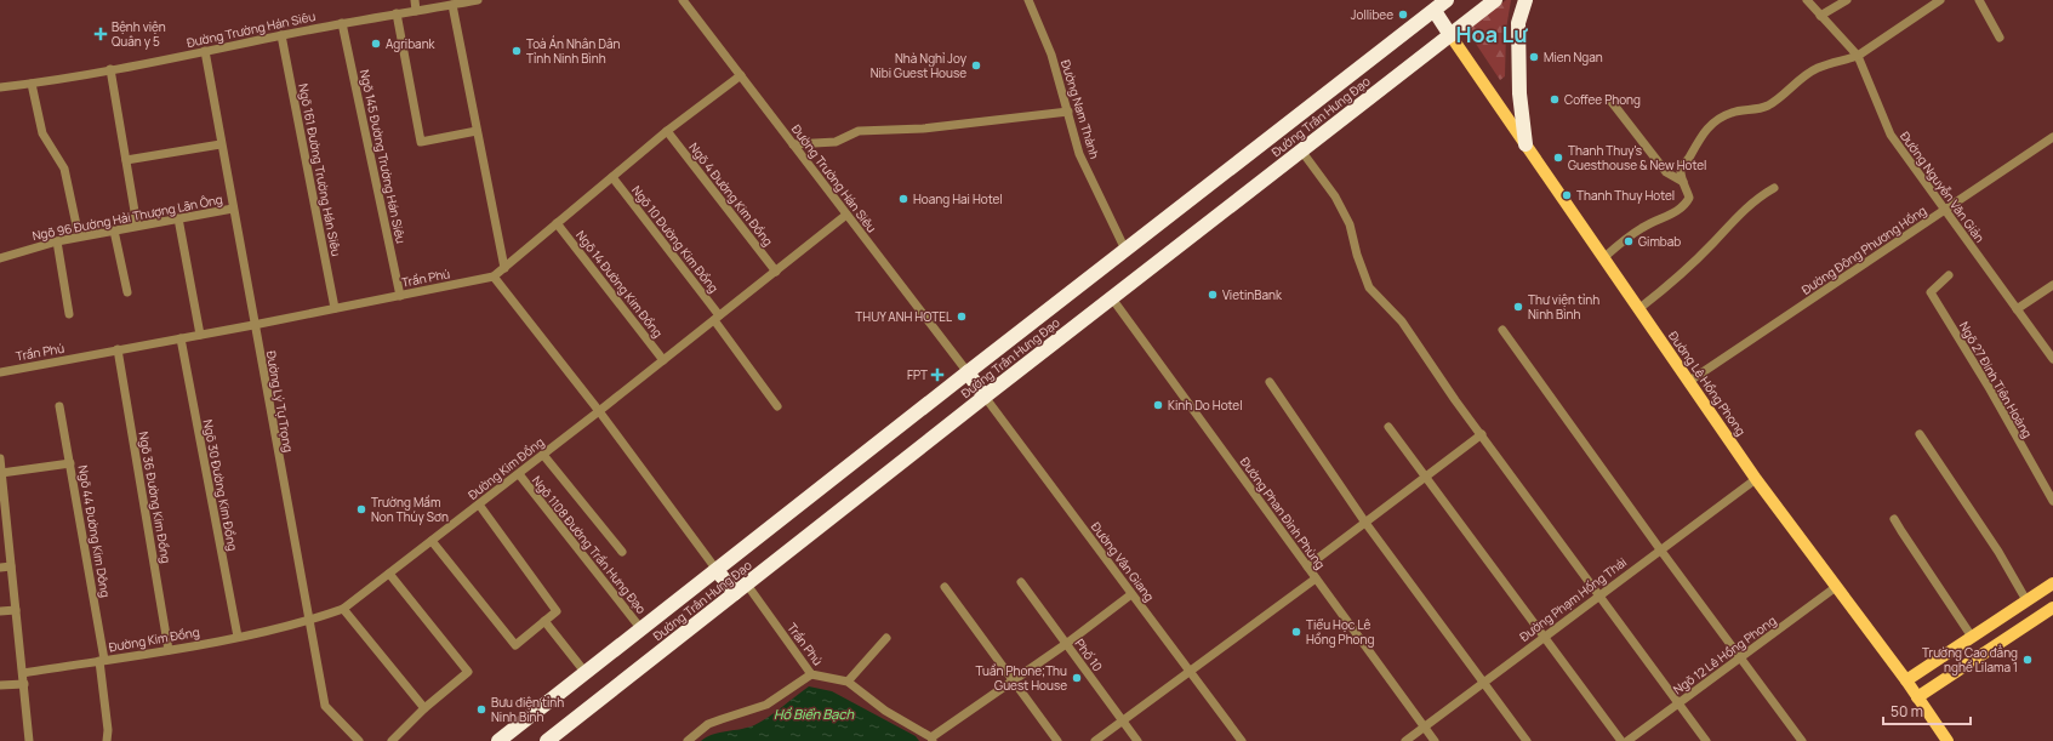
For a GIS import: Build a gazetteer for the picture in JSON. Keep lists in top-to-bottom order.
{
  "streets": {
    "highway": ["Đường Trân Hưng Đạo"],
    "main road": ["Đuờng Lê Hồng Phong"],
    "street": [
      "Đường Trường Hán Siêu",
      "Đường Nam Thành",
      "Ngõ 145 Đường Trường Hán Siêu",
      "Ngõ 161 Đường Trường Hán Siêu",
      "Đường Nguyễn Văn Giản",
      "Ngõ 4 Đường Kim Đồng",
      "Ngõ 96 Đường Hải Thượng Lãn Ông",
      "Ngõ 10 Đường Kim Đồng",
      "Đường Đông Phương Hồng",
      "Trần Phú",
      "Ngõ 14 Đường Kim Đồng",
      "Ngõ 27 Đinh Tiên Hoàng",
      "Đường Lý Tự Trọng",
      "Đường Kim Đồng",
      "Ngõ 30 Đường Kim Đồng",
      "Ngõ 36 Đường Kim Đồng",
      "Đường Phan Đình Phùng",
      "Ngõ 44 Đường Kim Dông",
      "Ngõ 1108 Đường Trần Hưng Đạo",
      "Đường Vân Giang",
      "Đường Phạm Hống Thái",
      "Phố 10",
      "Ngõ 12 Lê Hồng Phong"
    ]
  },
  "crossings": [
    ["Đường Trường Hán Siêu", "Đường Trân Hưng Đạo"],
    ["Đường Trường Hán Siêu", "Ngõ 145 Đường Trường Hán Siêu"],
    ["Đường Trường Hán Siêu", "Ngõ 161 Đường Trường Hán Siêu"],
    ["Đường Trường Hán Siêu", "Đường Lý Tự Trọng"],
    ["Đường Trường Hán Siêu", "Đường Kim Đồng"],
    ["Đường Nam Thành", "Đường Trân Hưng Đạo"],
    ["Đường Trân Hưng Đạo", "Trần Phú"],
    ["Đường Trân Hưng Đạo", "Đuờng Lê Hồng Phong"],
    ["Đường Trân Hưng Đạo", "Đường Phan Đình Phùng"],
    ["Đường Trân Hưng Đạo", "Ngõ 1108 Đường Trần Hưng Đạo"],
    ["Đường Trân Hưng Đạo", "Đường Vân Giang"],
    ["Ngõ 145 Đường Trường Hán Siêu", "Trần Phú"],
    ["Ngõ 161 Đường Trường Hán Siêu", "Trần Phú"],
    ["Đường Nguyễn Văn Giản", "Đường Đông Phương Hồng"],
    ["Ngõ 4 Đường Kim Đồng", "Đường Kim Đồng"],
    ["Ngõ 96 Đường Hải Thượng Lãn Ông", "Đường Lý Tự Trọng"],
    ["Ngõ 10 Đường Kim Đồng", "Đường Kim Đồng"],
    ["Đường Đông Phương Hồng", "Đuờng Lê Hồng Phong"],
    ["Trần Phú", "Đường Lý Tự Trọng"],
    ["Trần Phú", "Ngõ 30 Đường Kim Đồng"],
    ["Trần Phú", "Ngõ 36 Đường Kim Đồng"],
    ["Ngõ 14 Đường Kim Đồng", "Đường Kim Đồng"],
    ["Đuờng Lê Hồng Phong", "Đường Phạm Hống Thái"],
    ["Đuờng Lê Hồng Phong", "Ngõ 12 Lê Hồng Phong"],
    ["Đường Lý Tự Trọng", "Đường Kim Đồng"],
    ["Đường Kim Đồng", "Ngõ 30 Đường Kim Đồng"],
    ["Đường Kim Đồng", "Ngõ 36 Đường Kim Đồng"],
    ["Đường Kim Đồng", "Ngõ 44 Đường Kim Dông"],
    ["Đường Kim Đồng", "Ngõ 1108 Đường Trần Hưng Đạo"],
    ["Đường Phan Đình Phùng", "Đường Phạm Hống Thái"]
  ],
  "districts": ["Hoa Lư"],
  "water": ["Hồ Biển Bạch"],
  "places": {
    "other": [
      "Jollibee",
      "Agribank",
      "Toà Án Nhân Dân Tỉnh Ninh Bình",
      "Mien Ngan",
      "Nhà Nghỉ Joy Nibi Guest House",
      "Coffee Phong",
      "Thanh Thuy's Guesthouse & New Hotel",
      "Thanh Thuy Hotel",
      "Hoang Hai Hotel",
      "Gimbab",
      "VietinBank",
      "Thư viện tỉnh Ninh Bình",
      "THUY ANH HOTEL",
      "Kinh Do Hotel",
      "Trường Mầm Non Thúy Sơn",
      "Tiểu Học Lê Hồng Phong",
      "Trường Cao đẳng nghề Lilama 1",
      "Tuần Phone;Thu Guest House",
      "Bưu điện tỉnh Ninh Bình"
    ],
    "health": ["Bệnh viện Quân y 5", "FPT"]
  },
  "scale_bar": "50 m"
}
